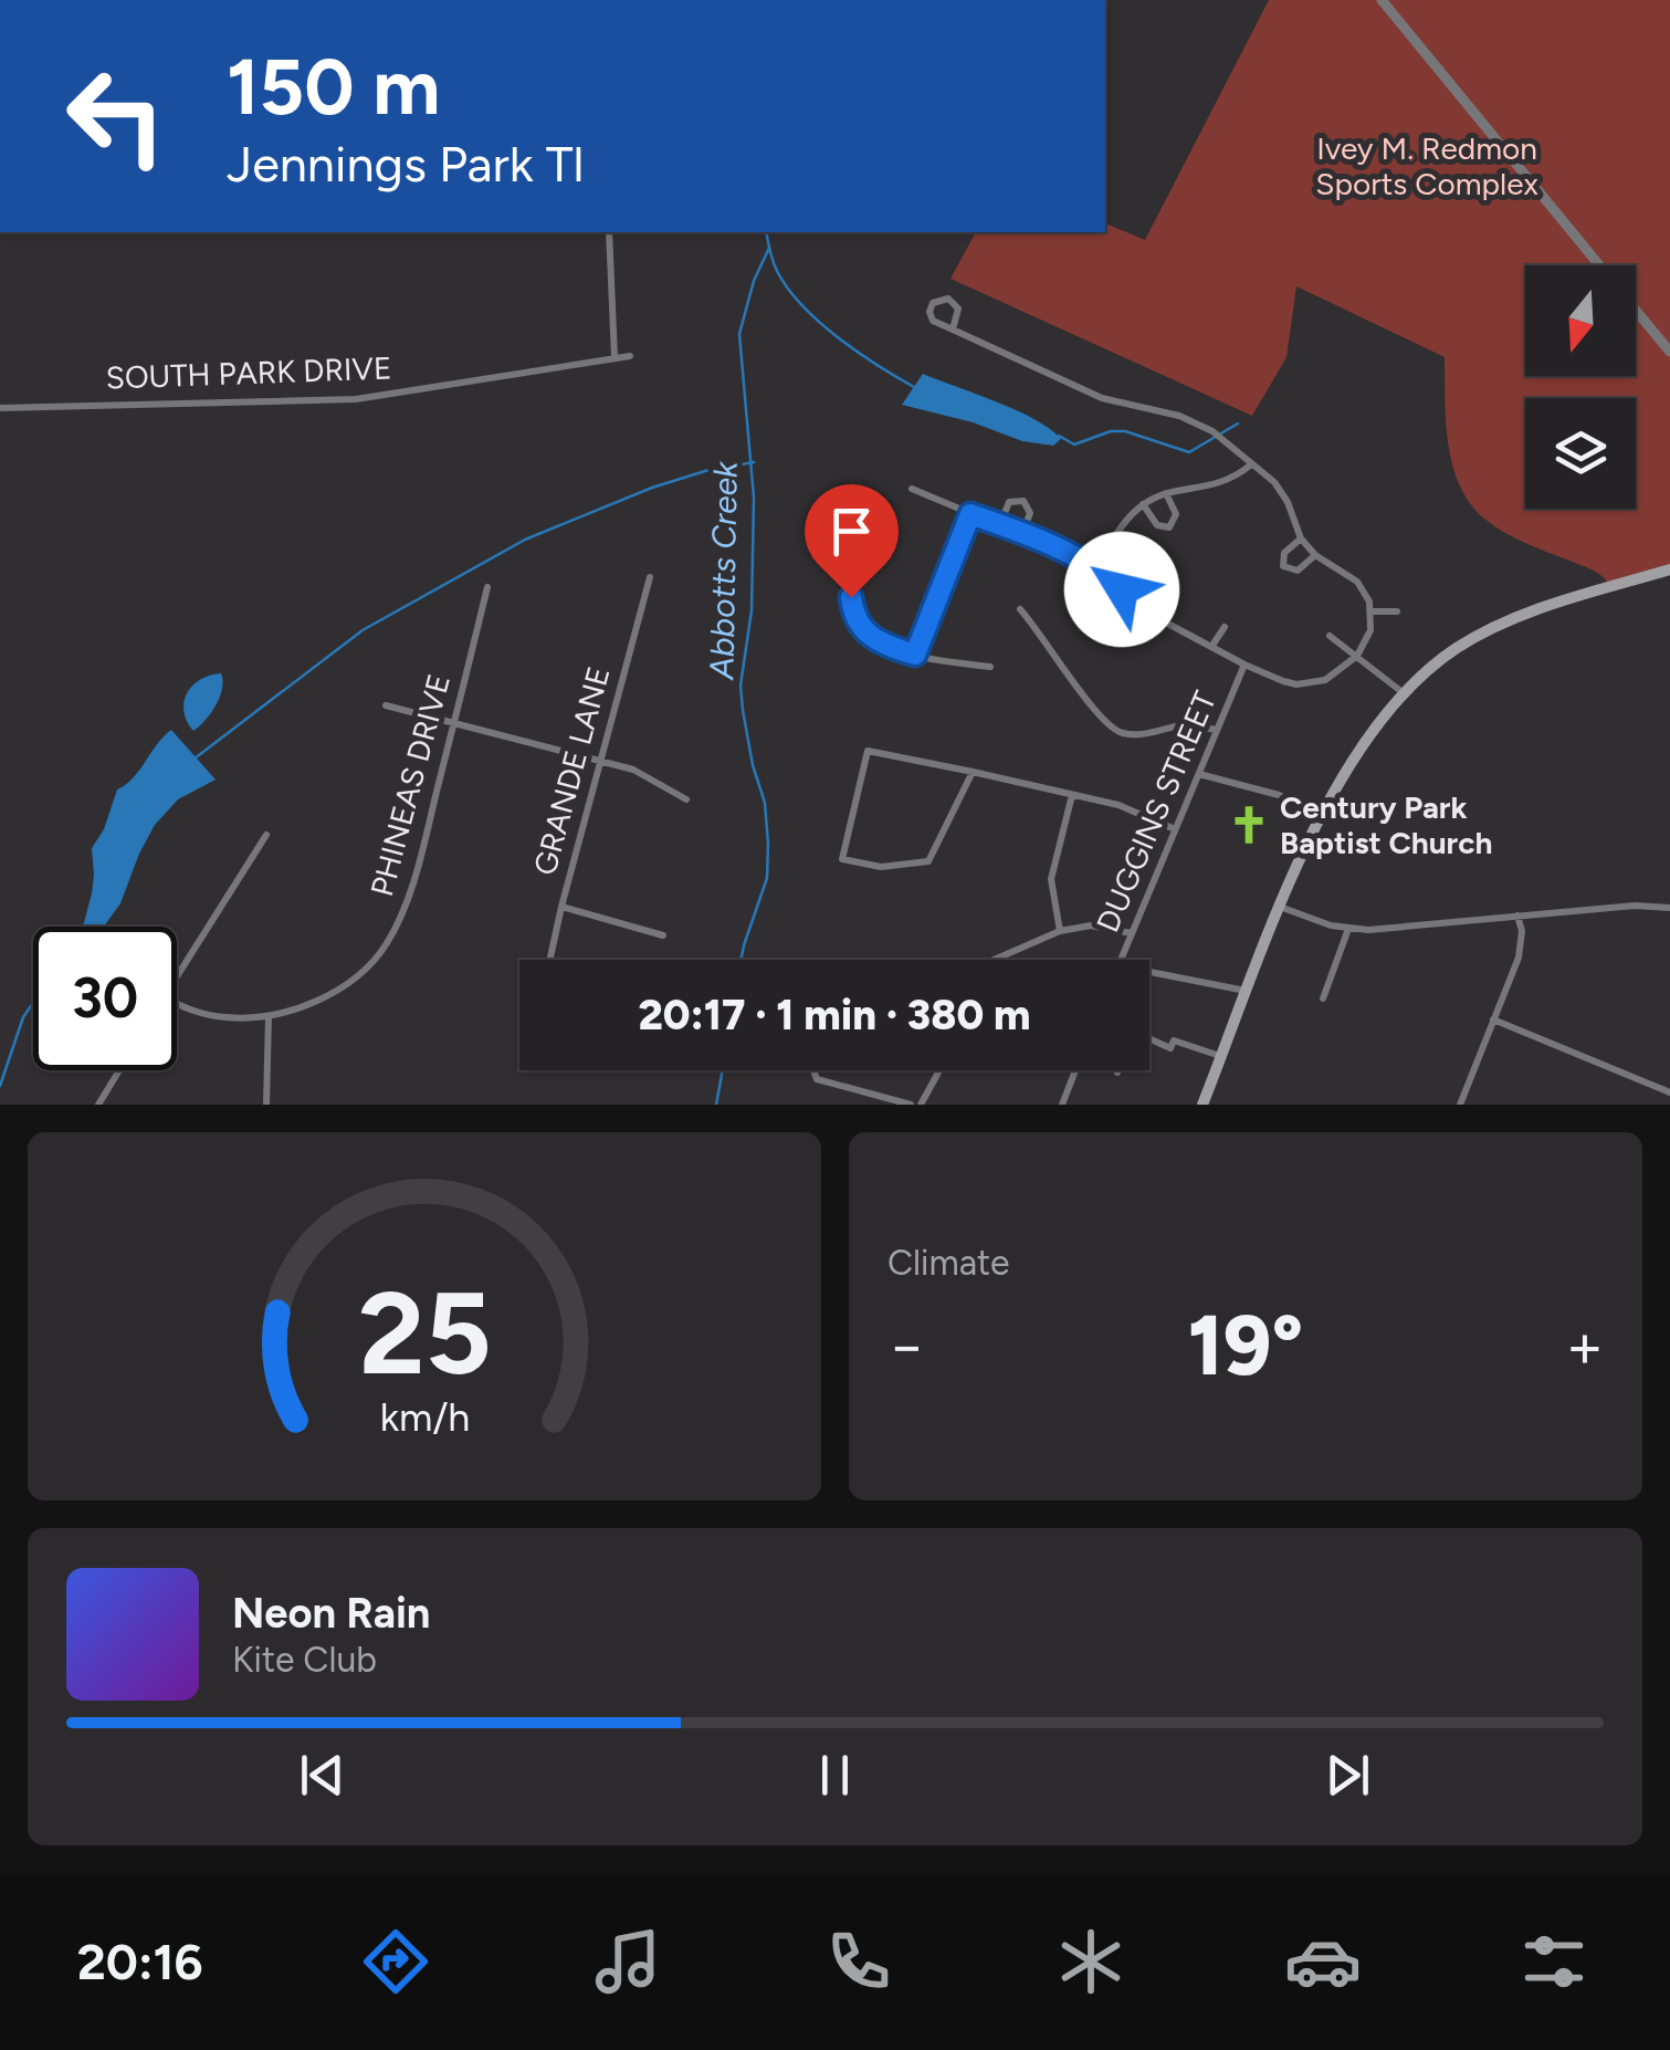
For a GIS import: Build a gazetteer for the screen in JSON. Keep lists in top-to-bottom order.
{
  "streets": {
    "street": [
      "SOUTH PARK DRIVE",
      "GRANDE LANE",
      "PHINEAS DRIVE",
      "DUGGINS STREET"
    ]
  },
  "water": ["Abbotts Creek"],
  "parks": ["Ivey M. Redmon Sports Complex"],
  "places": {
    "church": ["Century Park Baptist Church"]
  },
  "north": "bottom",
  "page": {
    "turn": ["150 m", "Jennings Park Tl"],
    "limit": "30",
    "trip": "20:17 · 1 min · 380 m",
    "tile": "Climate",
    "heat": ["−", "19°", "+"],
    "song": ["Neon Rain", "Kite Club"],
    "tabs": "20:16",
    "gauge": ["25", "km/h"]
  }
}
